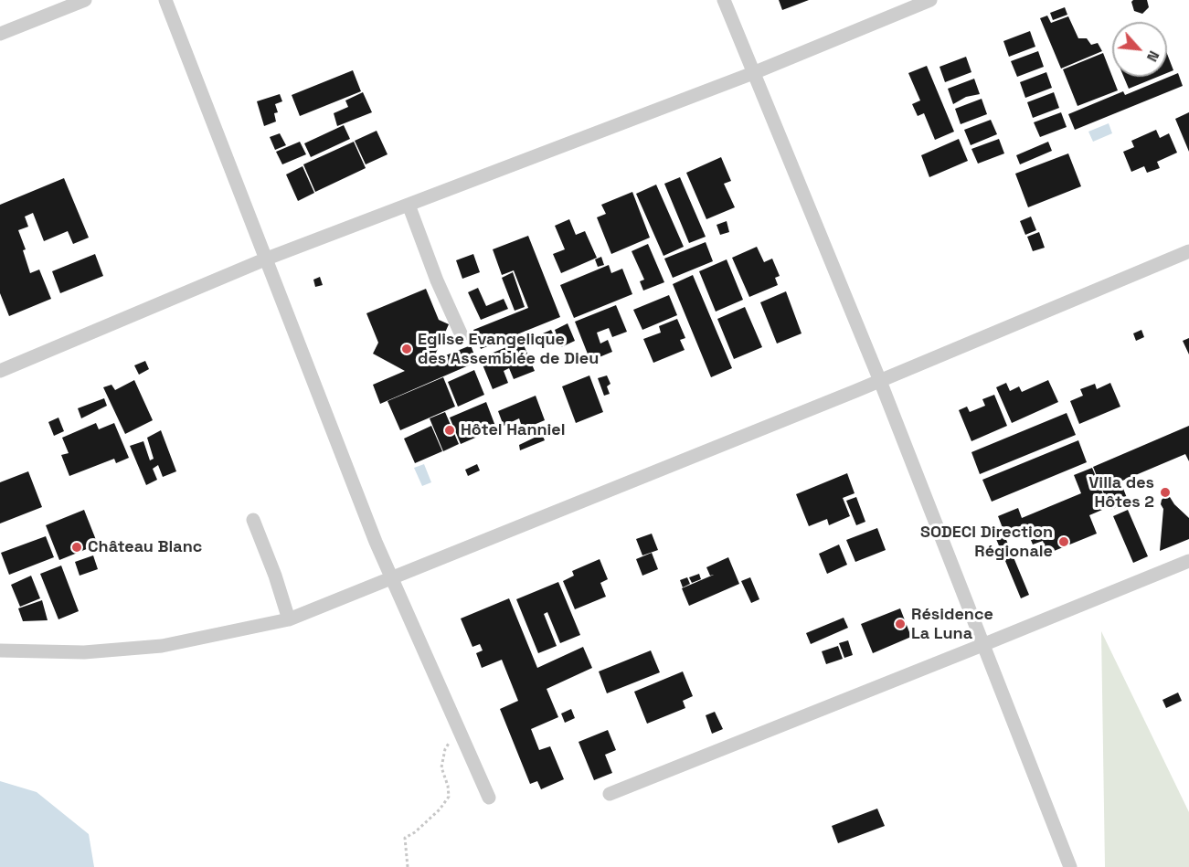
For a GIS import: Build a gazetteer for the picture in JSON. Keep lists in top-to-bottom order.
{
  "places": [
    "Eglise Evangelique des Assemblée de Dieu",
    "Hôtel Hanniel",
    "Villa des Hôtes 2",
    "SODECI Direction Régionale",
    "Château Blanc",
    "Résidence La Luna"
  ],
  "north": "bottom right"
}
